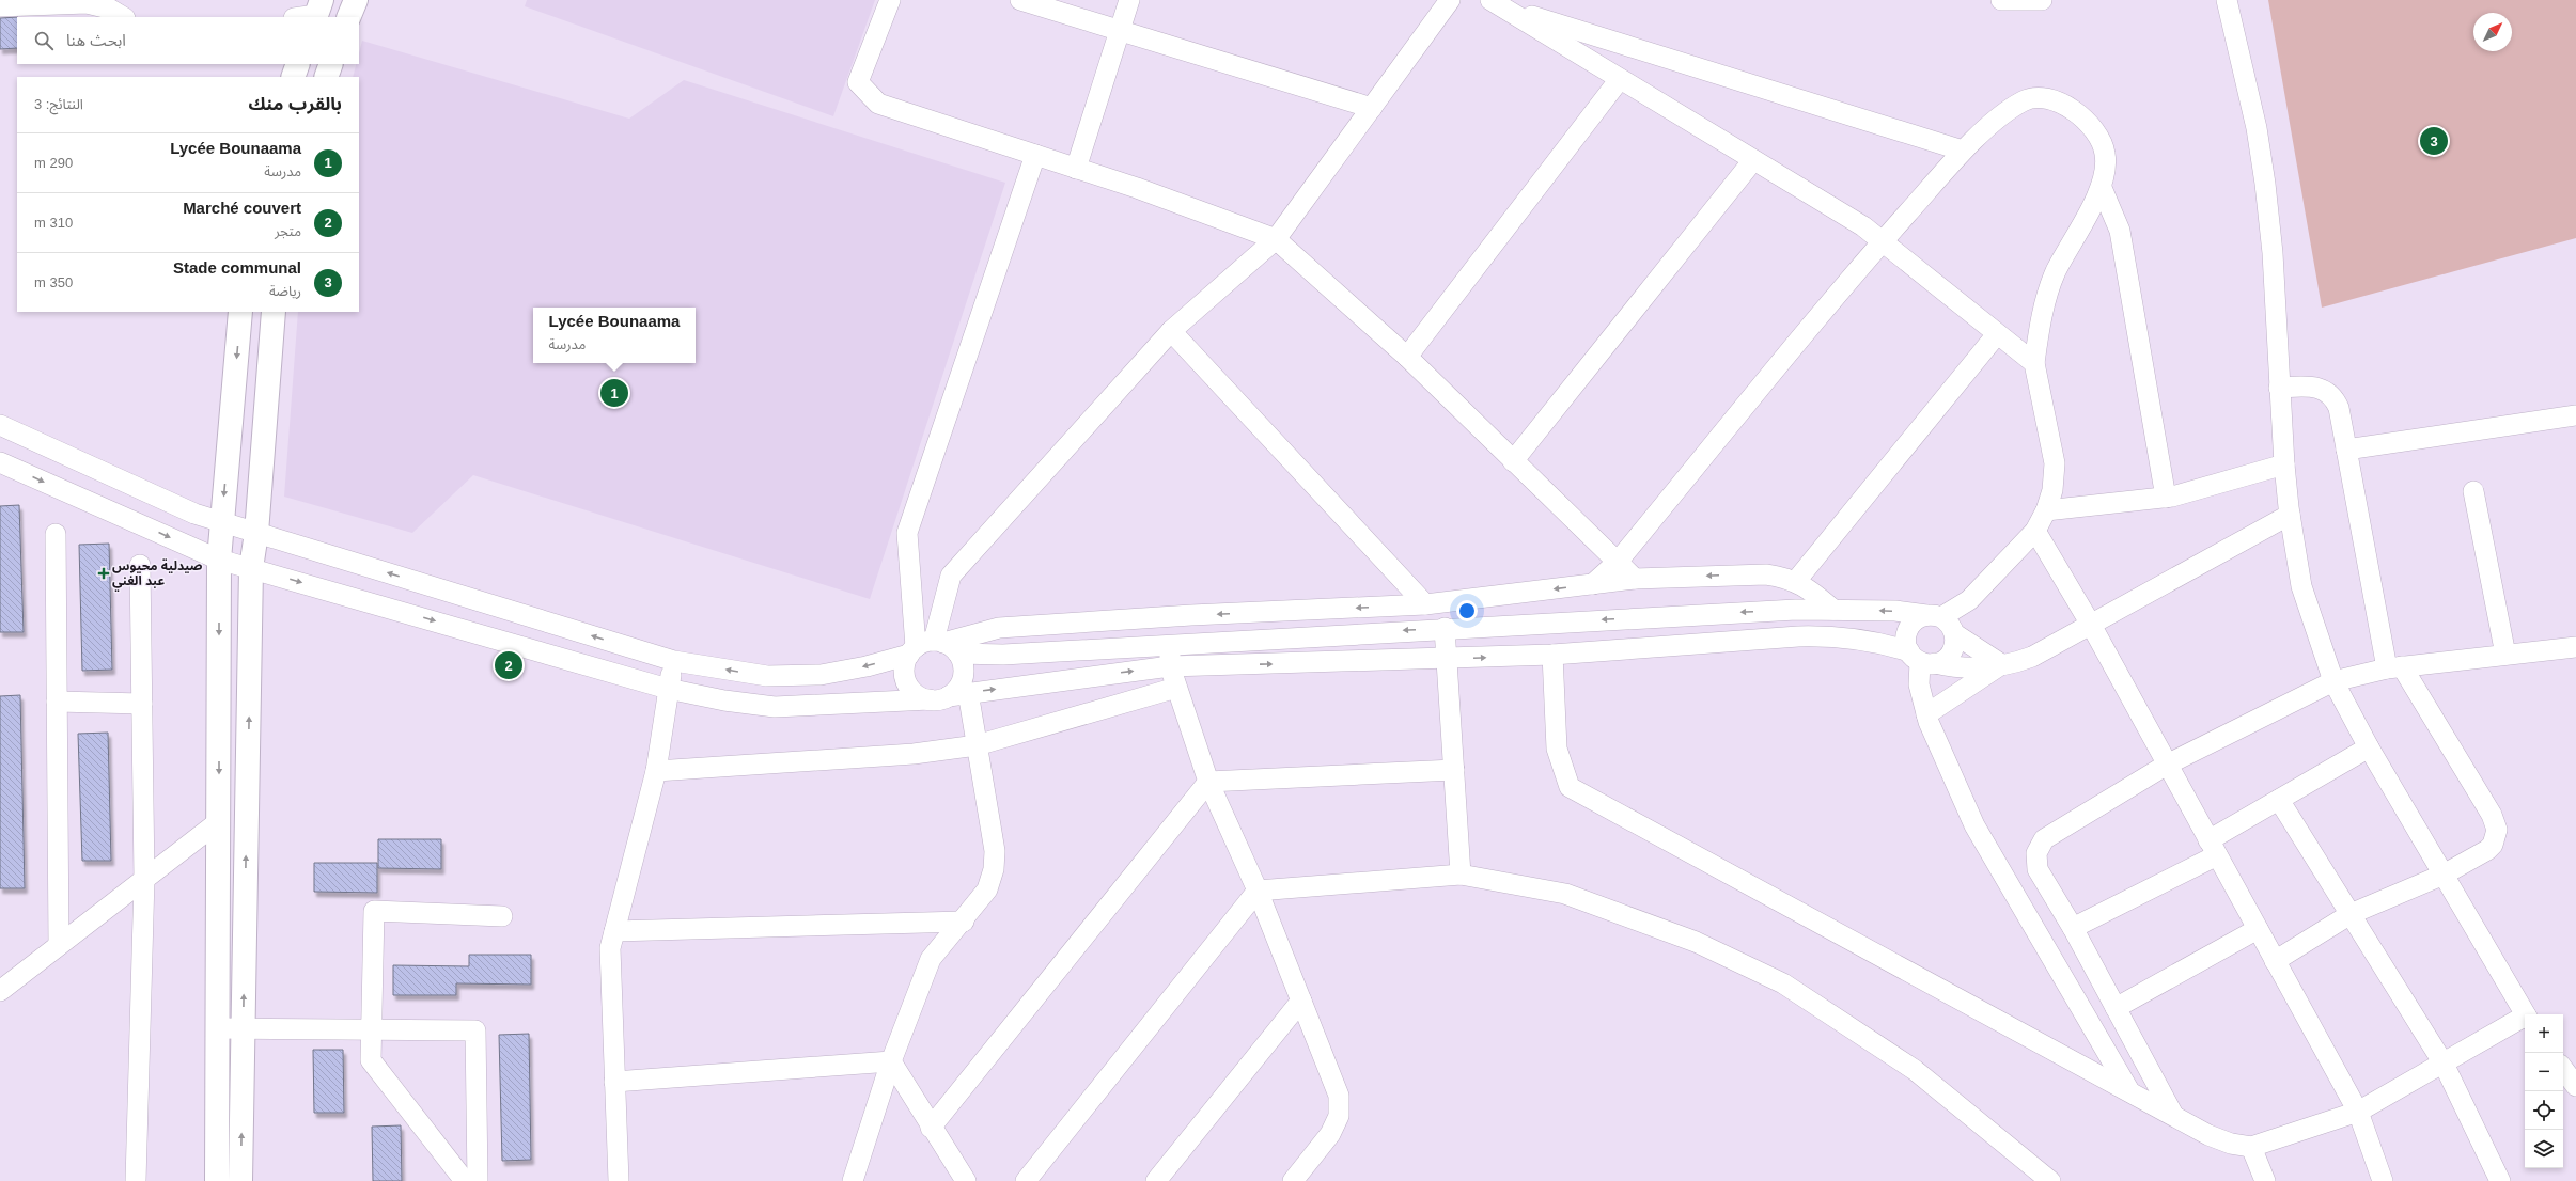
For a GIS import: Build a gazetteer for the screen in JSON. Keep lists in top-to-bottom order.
{
  "places": {
    "health": ["صيدلية محيوس عبد الغني"]
  },
  "north": "top right",
  "page": {
    "search": "ابحث هنا",
    "heading": ["بالقرب منك", "النتائج: 3"],
    "pins": ["3", "1", "2"],
    "list": [
      {
        "mark": "1",
        "name": "Lycée Bounaama",
        "note": "مدرسة",
        "value": "290 m"
      },
      {
        "mark": "2",
        "name": "Marché couvert",
        "note": "متجر",
        "value": "310 m"
      },
      {
        "mark": "3",
        "name": "Stade communal",
        "note": "رياضة",
        "value": "350 m"
      }
    ],
    "popup": ["Lycée Bounaama", "مدرسة"],
    "map_buttons": ["+", "−"]
  }
}
